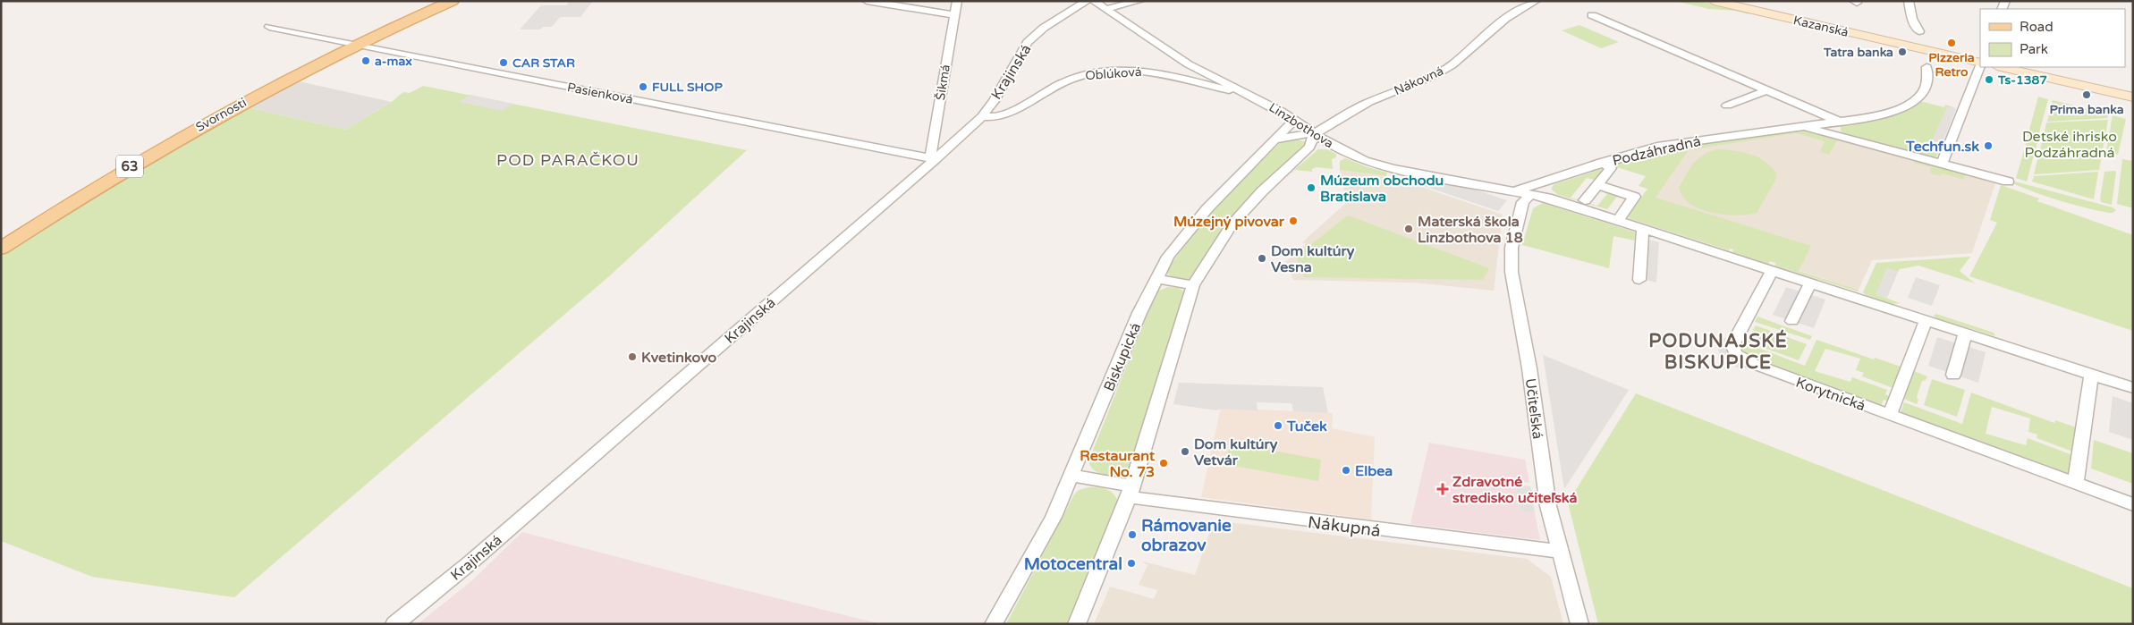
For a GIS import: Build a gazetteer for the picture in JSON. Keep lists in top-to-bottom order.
{
  "streets": {
    "main road": ["Kazanská", "Svornosti", "63"],
    "street": [
      "Krajinská",
      "Oblúková",
      "Nákovná",
      "Šikmá",
      "Pasienková",
      "Linzbothova",
      "Podzáhradná",
      "Biskupická",
      "Korytnická",
      "Učiteľská",
      "Nákupná"
    ]
  },
  "crossings": [
    ["Krajinská", "Oblúková"],
    ["Krajinská", "Šikmá"],
    ["Krajinská", "Pasienková"],
    ["Oblúková", "Linzbothova"],
    ["Nákovná", "Linzbothova"],
    ["Šikmá", "Pasienková"],
    ["Pasienková", "Svornosti"],
    ["Linzbothova", "Podzáhradná"],
    ["Linzbothova", "Biskupická"],
    ["Linzbothova", "Učiteľská"],
    ["Podzáhradná", "Učiteľská"],
    ["Biskupická", "Nákupná"],
    ["Učiteľská", "Nákupná"]
  ],
  "districts": ["POD PARAČKOU", "PODUNAJSKÉ BISKUPICE"],
  "parks": ["Detské ihrisko Podzáhradná"],
  "places": {
    "other": [
      "Pizzeria Retro",
      "Tatra banka",
      "a-max",
      "CAR STAR",
      "Ts-1387",
      "FULL SHOP",
      "Prima banka",
      "Techfun.sk",
      "Múzeum obchodu Bratislava",
      "Múzejný pivovar",
      "Materská škola Linzbothova 18",
      "Dom kultúry Vesna",
      "Kvetinkovo",
      "Tuček",
      "Dom kultúry Vetvár",
      "Restaurant No. 73",
      "Elbea",
      "Rámovanie obrazov",
      "Motocentral"
    ],
    "health": ["Zdravotné stredisko učiteľská"]
  },
  "legend": ["Road", "Park"]
}
